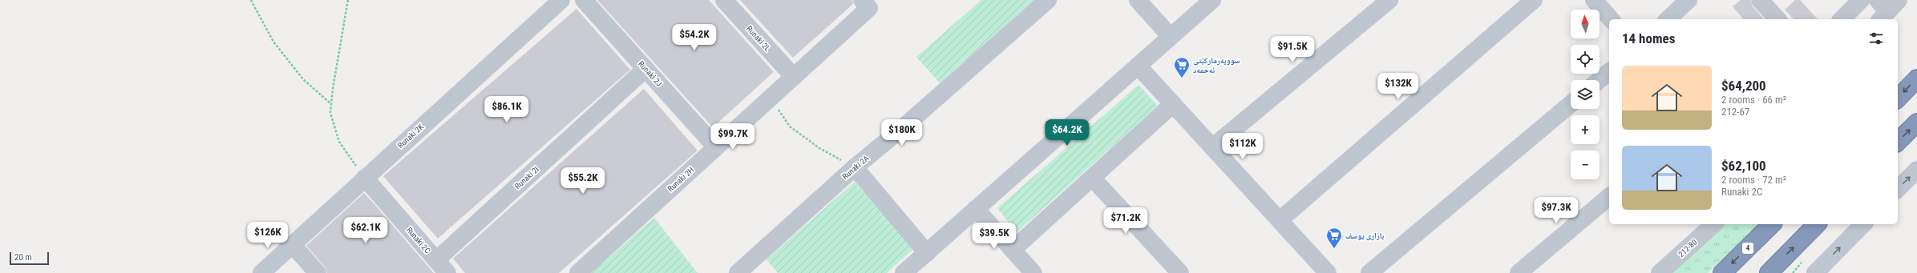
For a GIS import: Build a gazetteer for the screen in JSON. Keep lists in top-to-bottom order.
{
  "streets": {
    "highway": ["4"],
    "street": [
      "Runaki 2L",
      "Runaki 2J",
      "Runaki 2K",
      "Runaki 2A",
      "Runaki 2I",
      "Runaki 2H",
      "Runaki 2C",
      "212-80"
    ]
  },
  "crossings": [
    ["Runaki 2L", "Runaki 2H"],
    ["Runaki 2J", "Runaki 2I"],
    ["Runaki 2J", "Runaki 2H"],
    ["Runaki 2K", "Runaki 2C"],
    ["Runaki 2I", "Runaki 2C"]
  ],
  "places": {
    "supermarket": ["سووپەرمارکێتی ئەحمەد", "بازاڕی یوسف"]
  },
  "scale_bar": "20 m",
  "north": "top",
  "page": {
    "map_buttons": ["+", "−"],
    "heading": "14 homes",
    "price": [
      "$54.2K",
      "$91.5K",
      "$132K",
      "$86.1K",
      "$180K",
      "$64.2K",
      "$99.7K",
      "$112K",
      "$55.2K",
      "$97.3K",
      "$71.2K",
      "$62.1K",
      "$126K",
      "$39.5K"
    ],
    "list": [
      {
        "name": "$64,200",
        "note": "2 rooms · 66 m² · 212-67"
      },
      {
        "name": "$62,100",
        "note": "2 rooms · 72 m² · Runaki 2C"
      }
    ],
    "scale": "20 m"
  }
}
